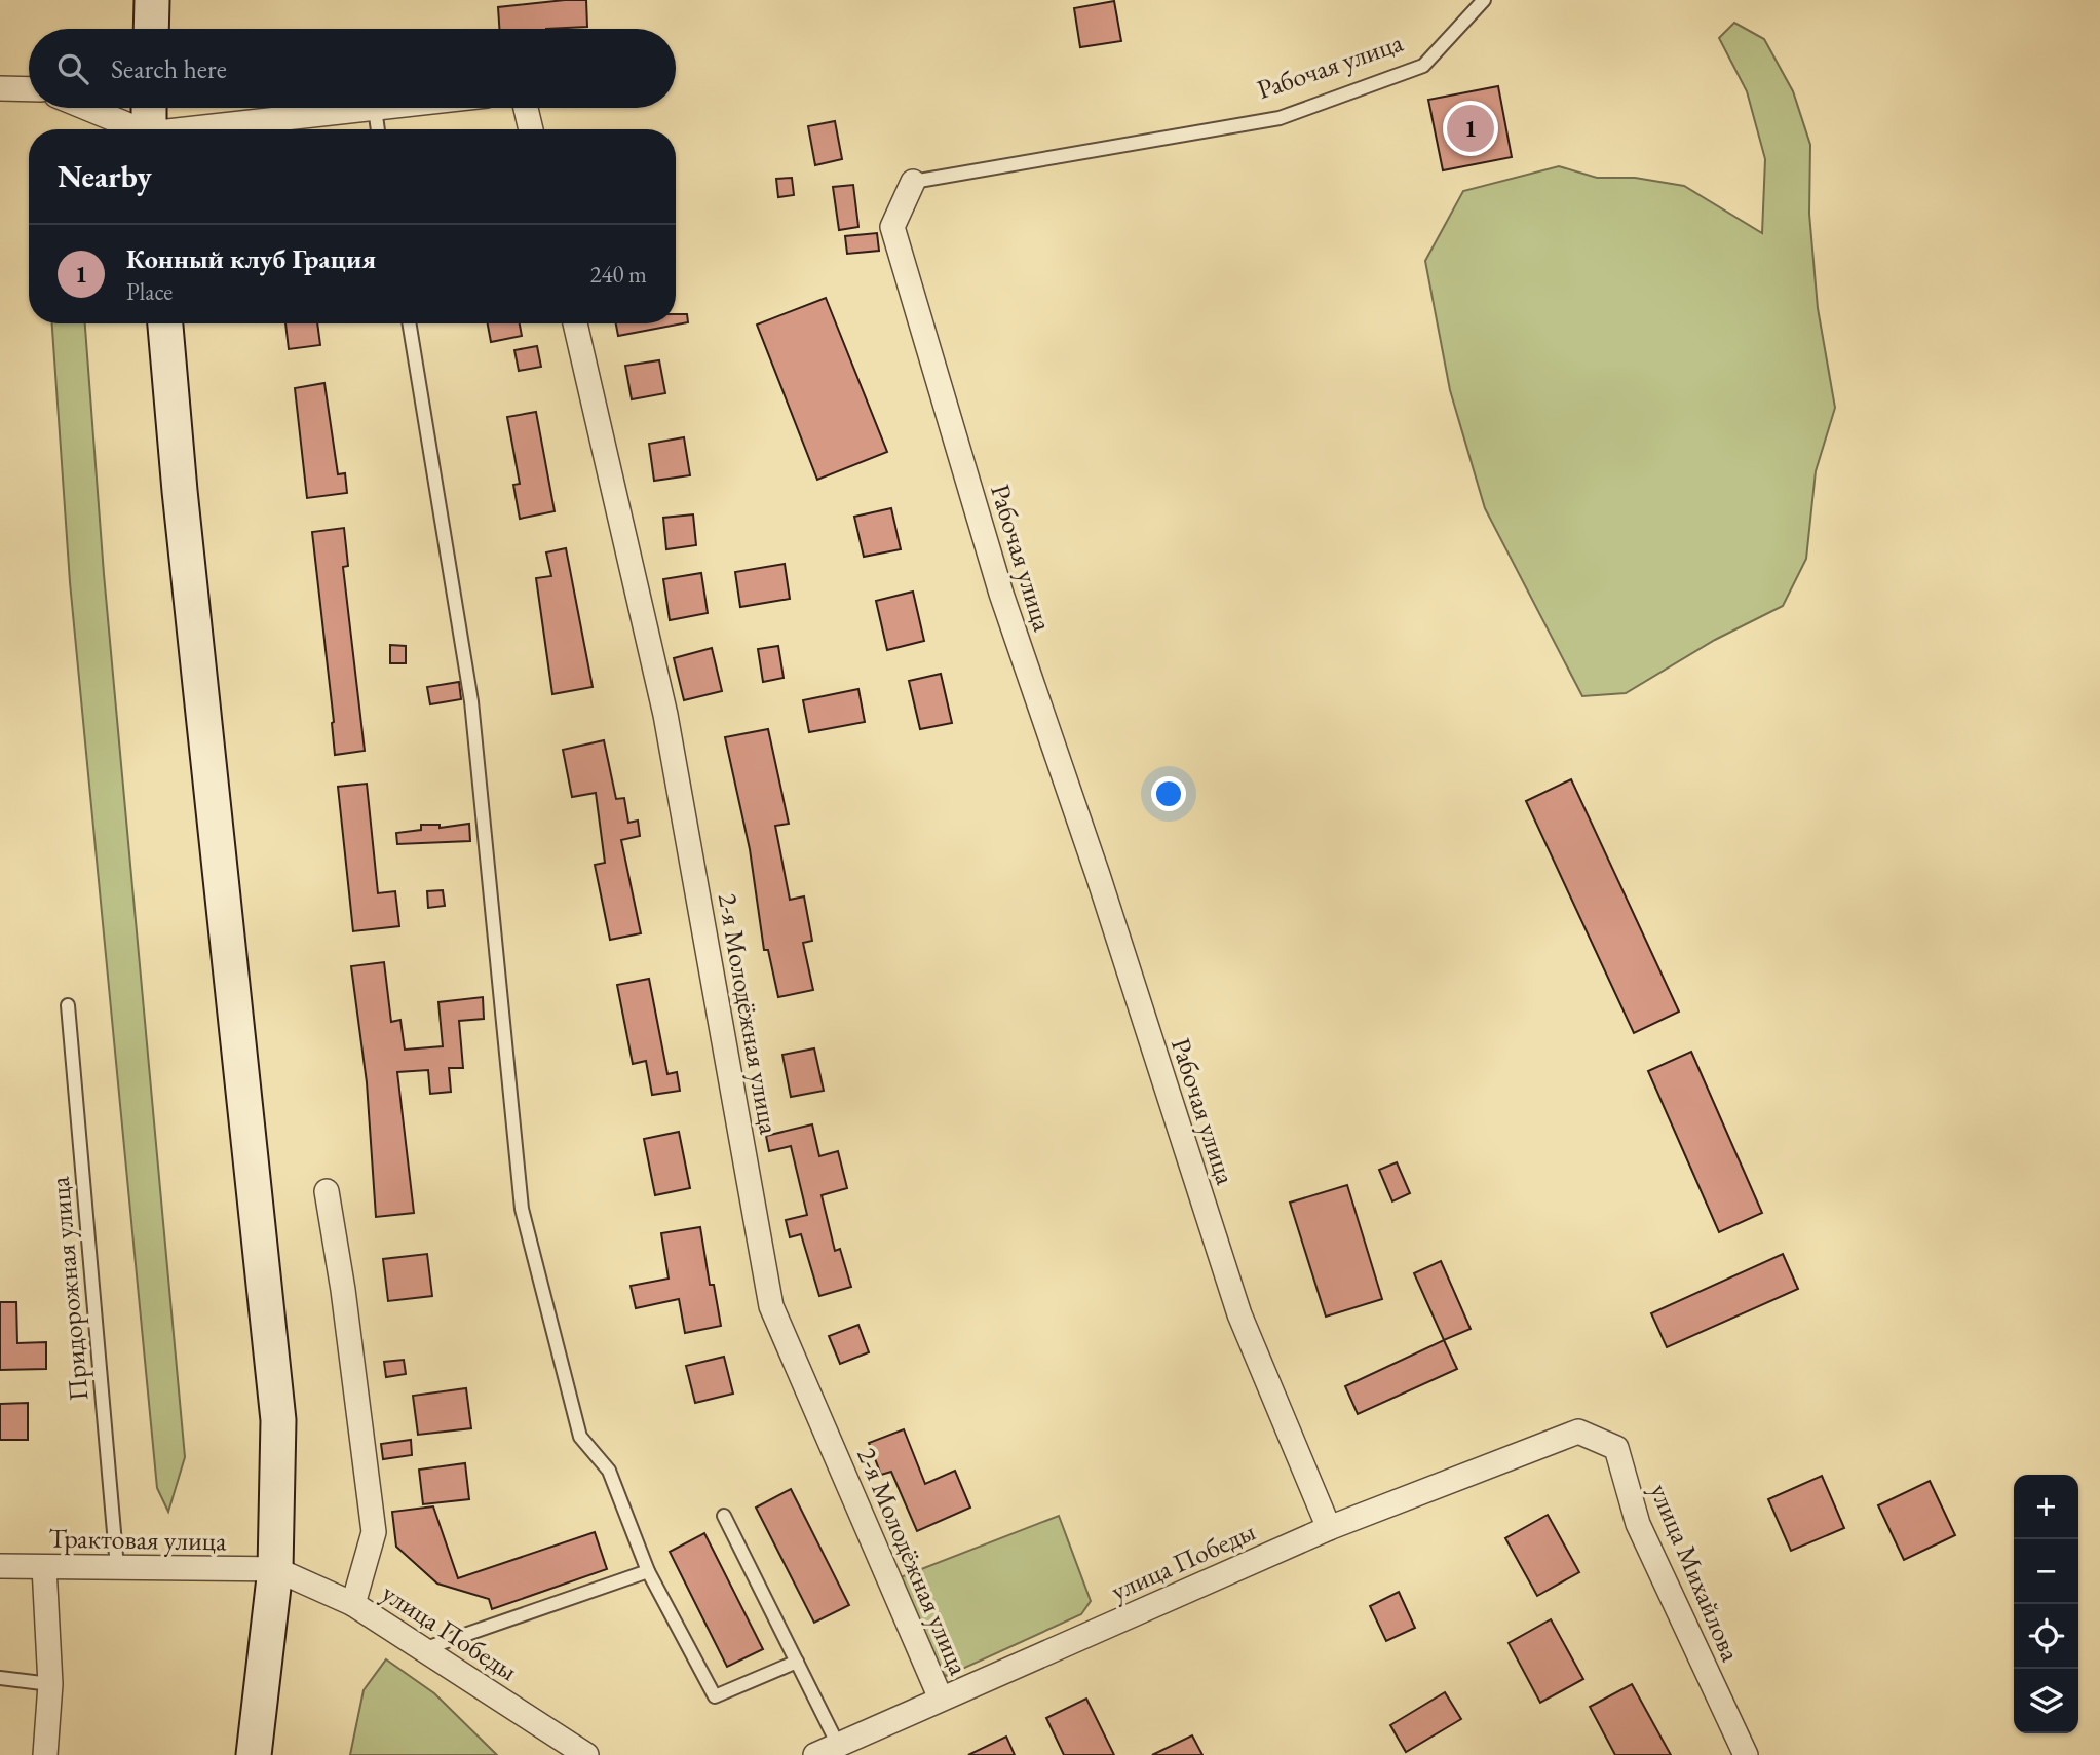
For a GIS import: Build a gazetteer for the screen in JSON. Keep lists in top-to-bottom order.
{
  "streets": {
    "street": [
      "Рабочая улица",
      "2-я Молодёжная улица",
      "Трактовая улица",
      "улица Победы",
      "улица Михайлова"
    ],
    "lane": ["Придорожная улица"]
  },
  "crossings": [
    ["Рабочая улица", "улица Победы"],
    ["2-я Молодёжная улица", "улица Победы"],
    ["Придорожная улица", "Трактовая улица"],
    ["Трактовая улица", "улица Победы"],
    ["улица Победы", "улица Михайлова"]
  ],
  "page": {
    "search": "Search here",
    "pins": "1",
    "heading": "Nearby",
    "list": [
      {
        "mark": "1",
        "name": "Конный клуб Грация",
        "note": "Place",
        "value": "240 m"
      }
    ],
    "map_buttons": ["+", "−"]
  }
}
